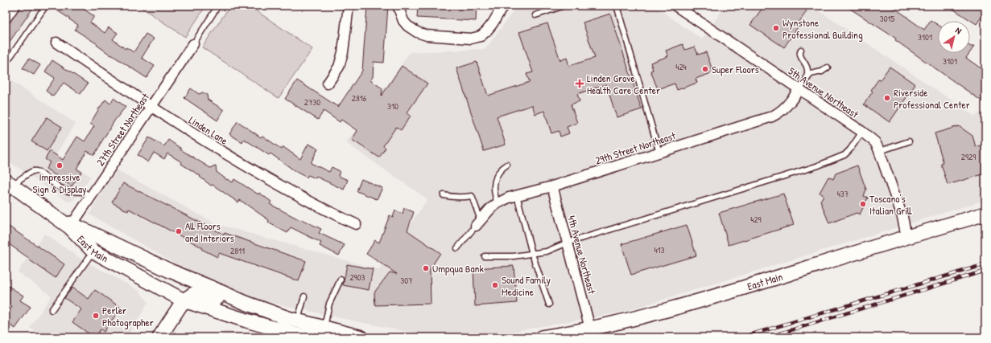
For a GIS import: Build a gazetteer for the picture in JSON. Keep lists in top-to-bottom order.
{
  "streets": {
    "main road": ["East Main"],
    "street": [
      "5th Avenue Northeast",
      "27th Street Northeast",
      "Linden Lane",
      "29th Street Northeast",
      "4th Avenue Northeast"
    ]
  },
  "crossings": [
    ["5th Avenue Northeast", "29th Street Northeast"],
    ["5th Avenue Northeast", "East Main"],
    ["27th Street Northeast", "Linden Lane"],
    ["27th Street Northeast", "East Main"],
    ["29th Street Northeast", "4th Avenue Northeast"],
    ["East Main", "4th Avenue Northeast"]
  ],
  "places": {
    "other": [
      "Wynstone Professional Building",
      "Super Floors",
      "Riverside Professional Center",
      "Impressive Sign & Display",
      "Toscano's Italian Grill",
      "All Floors and Interiors",
      "Umpqua Bank",
      "Sound Family Medicine",
      "Perler Photographer"
    ],
    "health": ["Linden Grove Health Care Center"]
  },
  "house_numbers": [
    "3015",
    "3101",
    "3101",
    "424",
    "2816",
    "2730",
    "310",
    "2929",
    "437",
    "429",
    "413",
    "2811",
    "2903",
    "307"
  ],
  "north": "top right"
}
